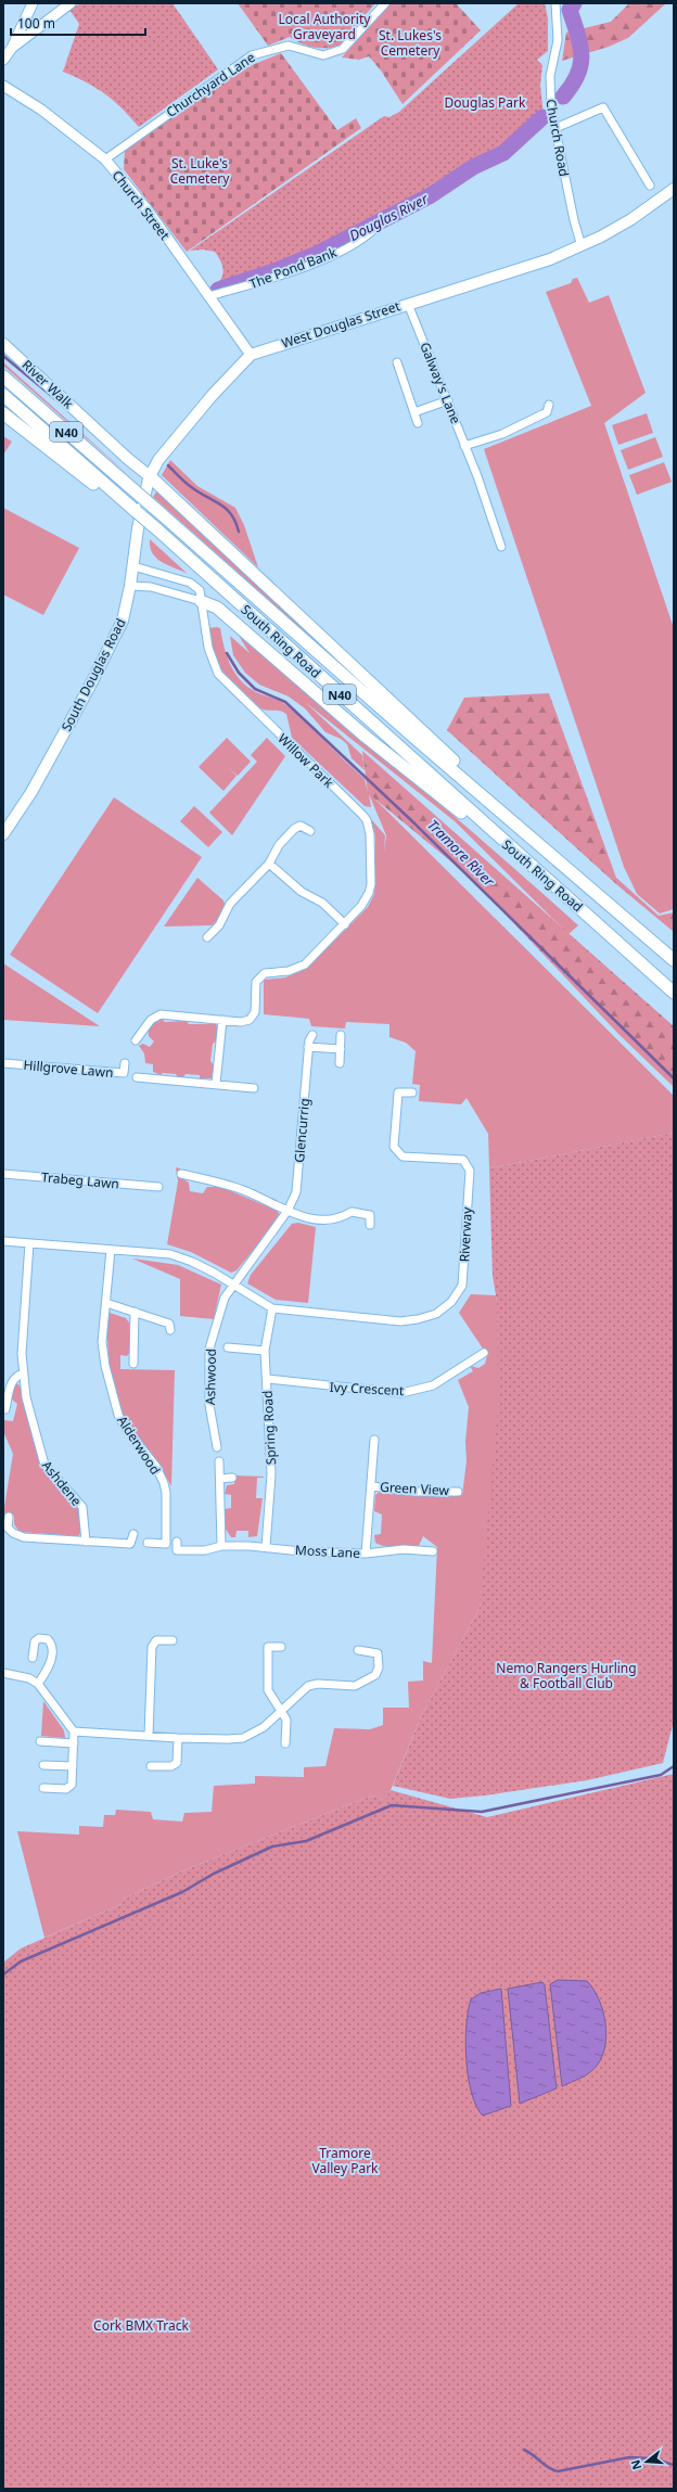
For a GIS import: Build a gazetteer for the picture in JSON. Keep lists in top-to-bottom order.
{
  "streets": {
    "highway": ["N40", "South Ring Road"],
    "main road": ["West Douglas Street", "River Walk", "South Douglas Road"],
    "street": [
      "Churchyard Lane",
      "Church Road",
      "Church Street",
      "The Pond Bank",
      "Galway's Lane",
      "Willow Park",
      "Hillgrove Lawn",
      "Glencurrig",
      "Trabeg Lawn",
      "Riverway",
      "Ashwood",
      "Ivy Crescent",
      "Spring Road",
      "Alderwood",
      "Ashdene",
      "Green View",
      "Moss Lane"
    ]
  },
  "crossings": [
    ["Churchyard Lane", "Church Street"],
    ["Church Road", "West Douglas Street"],
    ["Church Street", "The Pond Bank"],
    ["Church Street", "West Douglas Street"],
    ["West Douglas Street", "Galway's Lane"],
    ["West Douglas Street", "River Walk"],
    ["West Douglas Street", "South Douglas Road"],
    ["River Walk", "South Douglas Road"],
    ["N40", "South Ring Road"],
    ["South Douglas Road", "Willow Park"],
    ["Glencurrig", "Ashwood"],
    ["Riverway", "Spring Road"],
    ["Ivy Crescent", "Spring Road"],
    ["Spring Road", "Moss Lane"],
    ["Green View", "Moss Lane"]
  ],
  "water": ["Douglas River", "Tramore River"],
  "parks": [
    "Local Authority Graveyard",
    "St. Lukes's Cemetery",
    "Douglas Park",
    "St. Luke's Cemetery",
    "Nemo Rangers Hurling & Football Club",
    "Tramore Valley Park",
    "Cork BMX Track"
  ],
  "scale_bar": "100 m",
  "north": "left"
}
